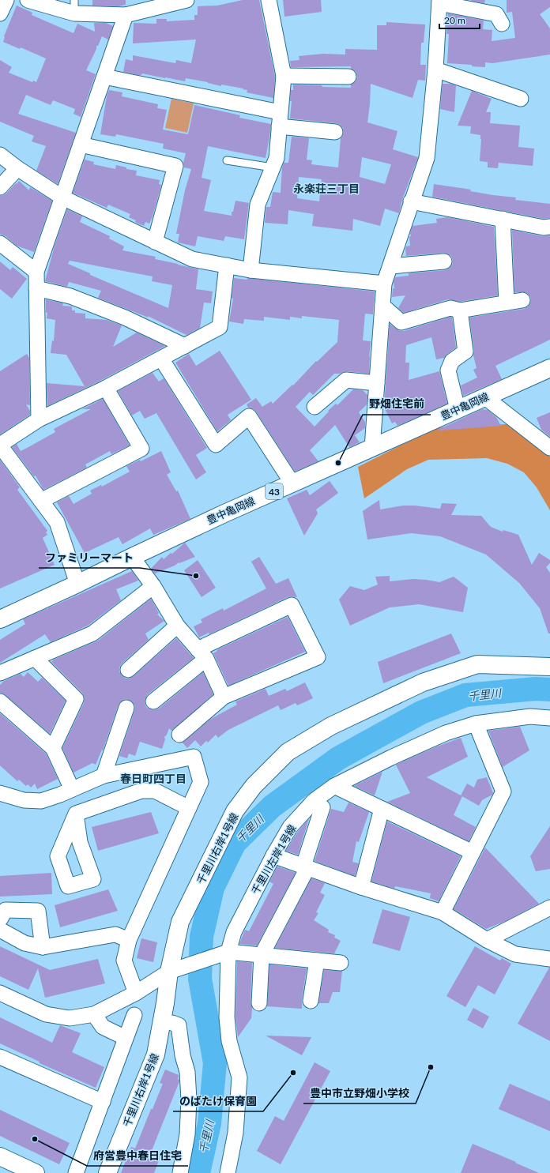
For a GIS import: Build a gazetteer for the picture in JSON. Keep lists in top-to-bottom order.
{
  "streets": {
    "street": [
      "豊中亀岡線",
      "43",
      "千里川右岸1号線",
      "千里川左岸1号線"
    ]
  },
  "districts": ["永楽荘三丁目", "春日町四丁目"],
  "water": ["千里川"],
  "places": [
    "野畑住宅前",
    "ファミリーマート",
    "豊中市立野畑小学校",
    "のばたけ保育園",
    "府営豊中春日住宅"
  ],
  "scale_bar": "20 m"
}
